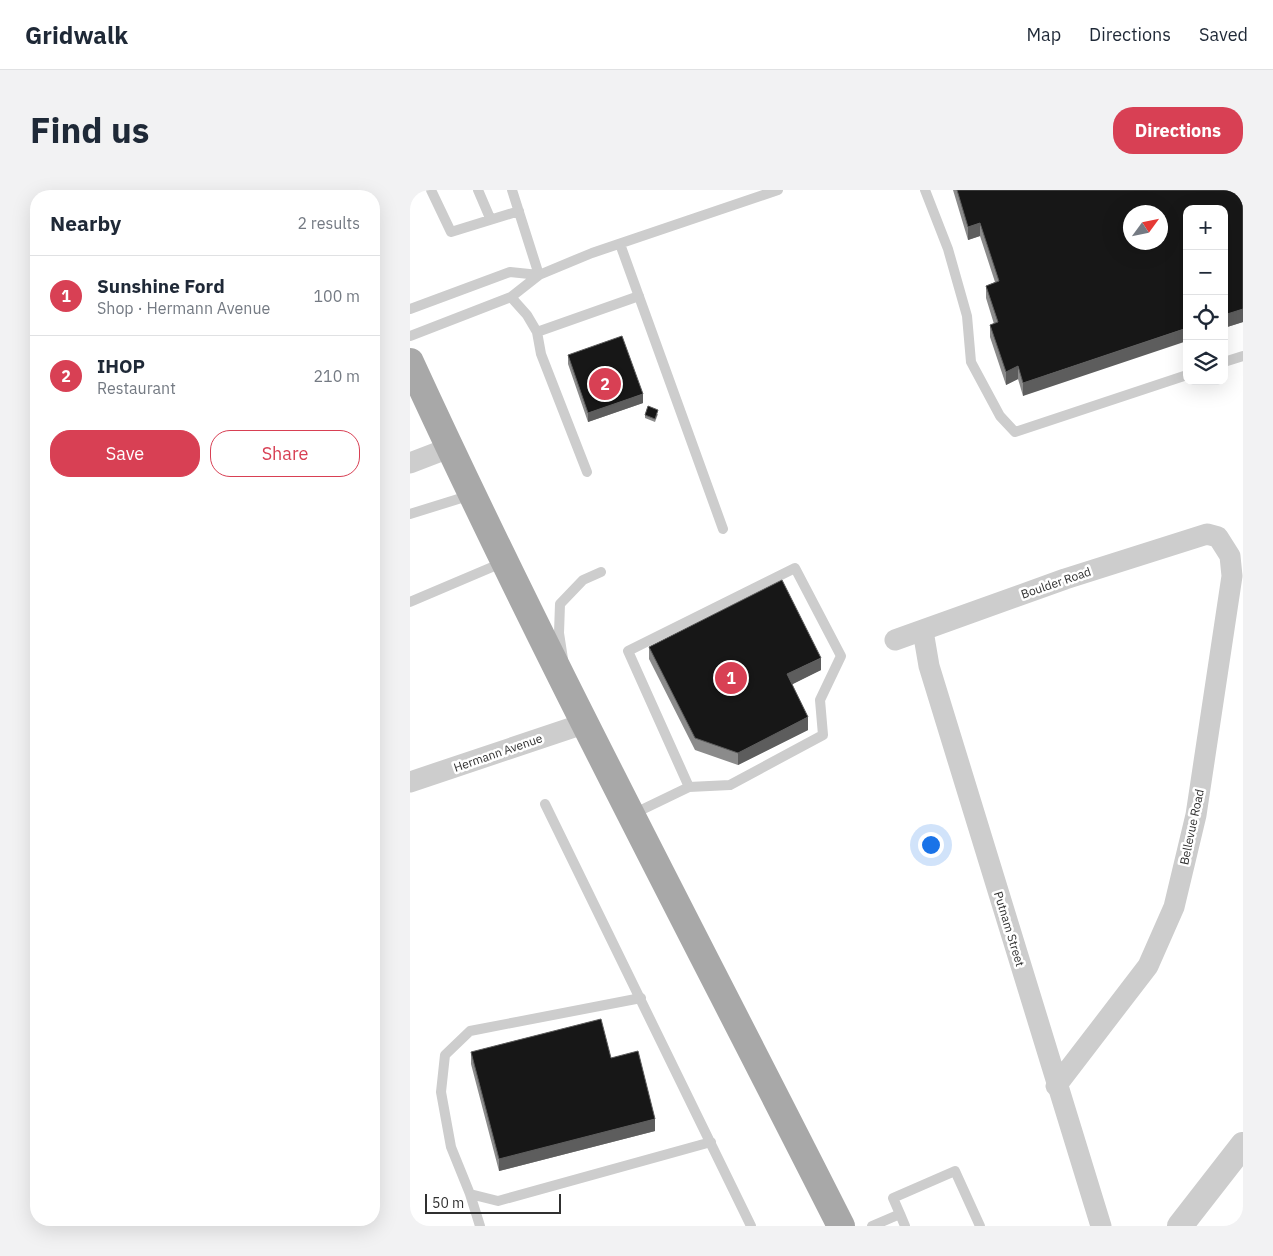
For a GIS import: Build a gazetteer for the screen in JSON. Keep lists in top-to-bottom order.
{
  "streets": {
    "street": [
      "Boulder Road",
      "Hermann Avenue",
      "Bellevue Road",
      "Putnam Street"
    ]
  },
  "crossings": [
    ["Boulder Road", "Bellevue Road"],
    ["Boulder Road", "Putnam Street"],
    ["Bellevue Road", "Putnam Street"]
  ],
  "scale_bar": "50 m",
  "north": "top right",
  "page": {
    "header": "Gridwalk",
    "nav": ["Map", "Directions", "Saved"],
    "title": "Find us",
    "buttons": [
      "Directions",
      ["Save", "Share"]
    ],
    "heading": ["Nearby", "2 results"],
    "map_buttons": ["+", "−"],
    "list": [
      {
        "mark": "1",
        "name": "Sunshine Ford",
        "note": "Shop · Hermann Avenue",
        "value": "100 m"
      },
      {
        "mark": "2",
        "name": "IHOP",
        "note": "Restaurant",
        "value": "210 m"
      }
    ],
    "pins": ["2", "1"],
    "scale": "50 m"
  }
}
